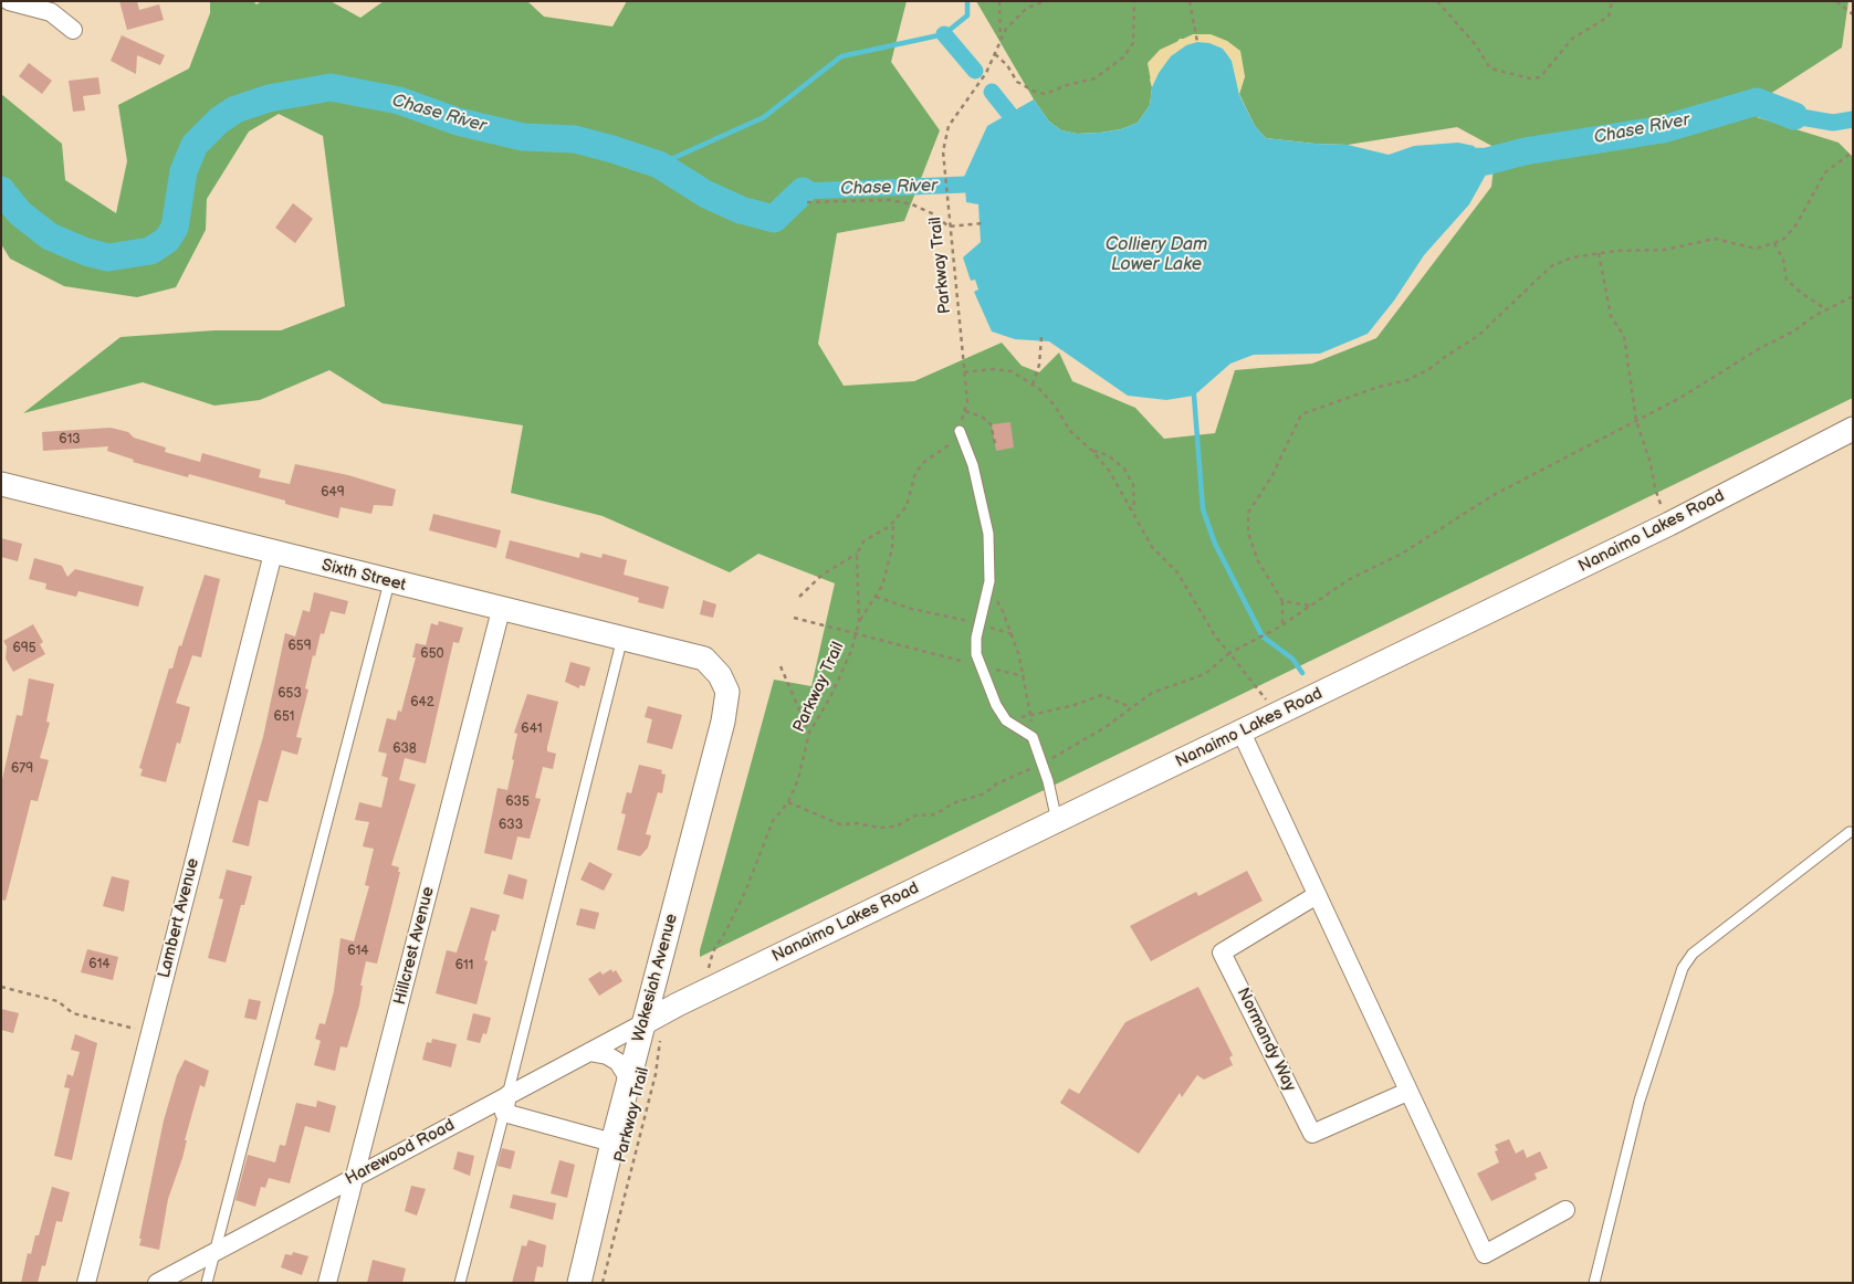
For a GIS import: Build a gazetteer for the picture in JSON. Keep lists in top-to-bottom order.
{
  "streets": {
    "street": [
      "Nanaimo Lakes Road",
      "Sixth Street",
      "Lambert Avenue",
      "Hillcrest Avenue",
      "Wakesiah Avenue",
      "Normandy Way",
      "Harewood Road"
    ],
    "path": ["Parkway Trail"]
  },
  "crossings": [
    ["Parkway Trail", "Nanaimo Lakes Road"],
    ["Parkway Trail", "Wakesiah Avenue"],
    ["Parkway Trail", "Harewood Road"],
    ["Nanaimo Lakes Road", "Wakesiah Avenue"],
    ["Nanaimo Lakes Road", "Harewood Road"],
    ["Sixth Street", "Lambert Avenue"],
    ["Sixth Street", "Hillcrest Avenue"],
    ["Sixth Street", "Wakesiah Avenue"],
    ["Hillcrest Avenue", "Harewood Road"],
    ["Wakesiah Avenue", "Harewood Road"]
  ],
  "water": ["Chase River", "Colliery Dam Lower Lake"],
  "house_numbers": [
    "613",
    "649",
    "659",
    "695",
    "650",
    "653",
    "642",
    "651",
    "641",
    "638",
    "679",
    "635",
    "633",
    "614",
    "614",
    "611"
  ]
}
